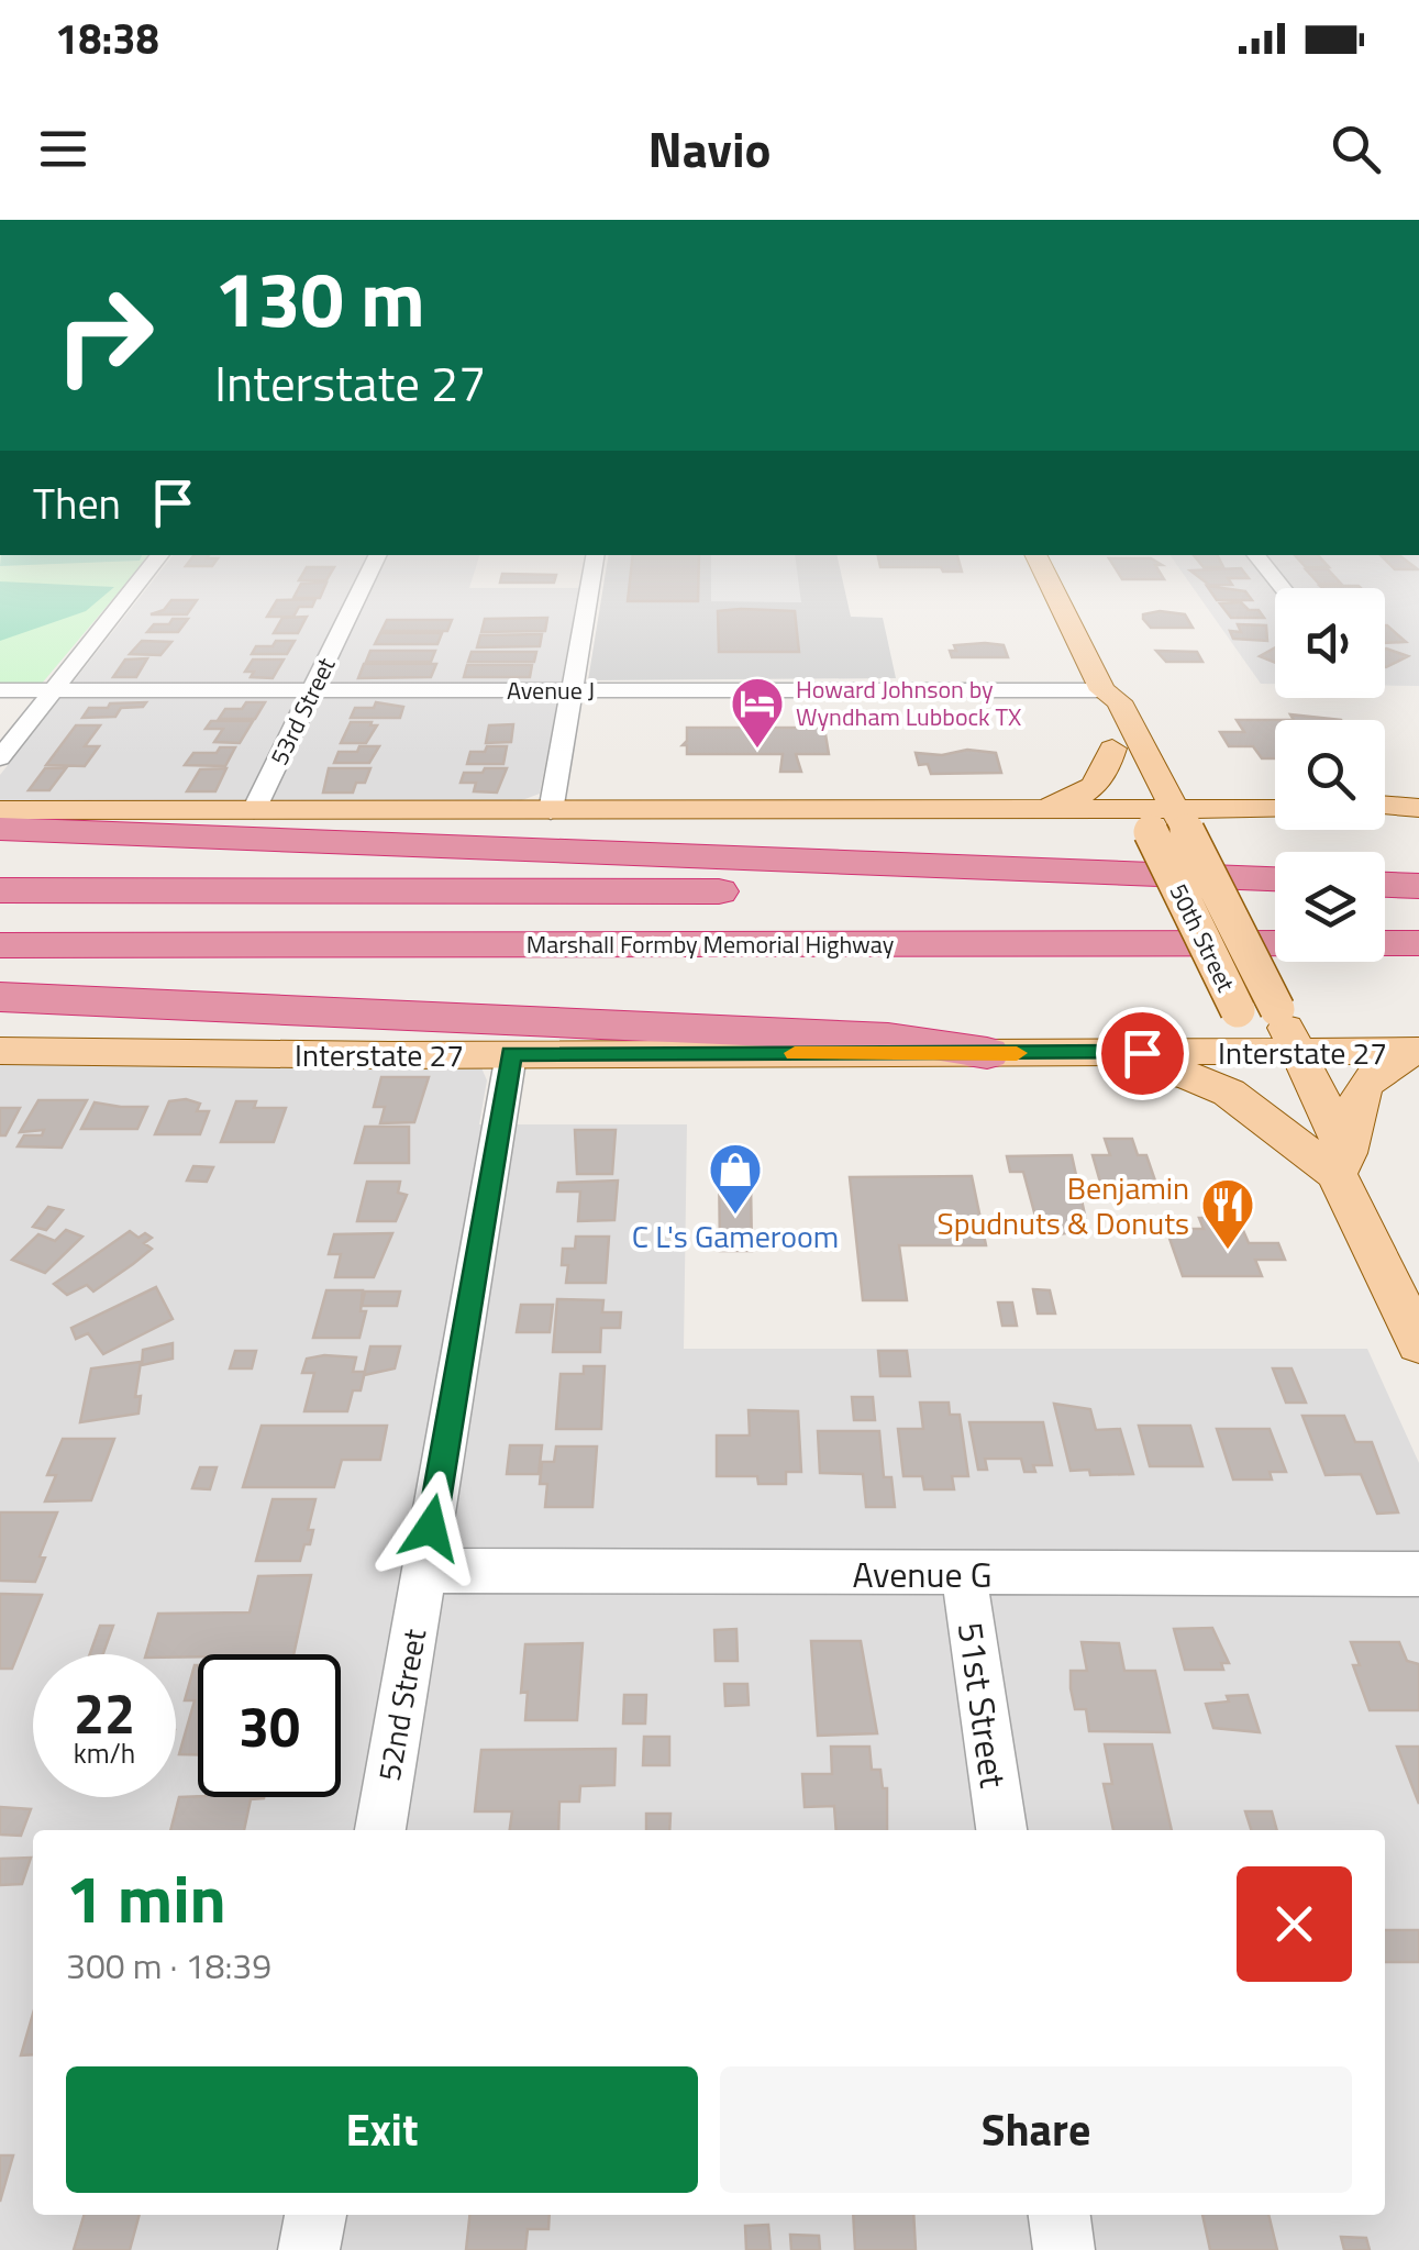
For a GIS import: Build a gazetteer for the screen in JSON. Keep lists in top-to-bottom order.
{
  "streets": {
    "highway": ["Marshall Formby Memorial Highway"],
    "main road": ["50th Street", "Interstate 27"],
    "street": [
      "Avenue J",
      "53rd Street",
      "Avenue G",
      "52nd Street",
      "51st Street"
    ]
  },
  "crossings": [
    ["Avenue J", "53rd Street"],
    ["Avenue J", "50th Street"],
    ["50th Street", "Interstate 27"],
    ["Interstate 27", "52nd Street"],
    ["Avenue G", "52nd Street"],
    ["Avenue G", "51st Street"]
  ],
  "places": {
    "hotel": ["Howard Johnson by Wyndham Lubbock TX"],
    "shop": ["C L's Gameroom"],
    "restaurant": ["Benjamin Spudnuts & Donuts"]
  },
  "page": {
    "status": "18:38",
    "header": "Navio",
    "turn": ["130 m", "Interstate 27"],
    "then": "Then",
    "speed": "22 km/h",
    "limit": "30",
    "heading": ["1 min", "300 m · 18:39"],
    "buttons": ["Exit", "Share"]
  }
}
